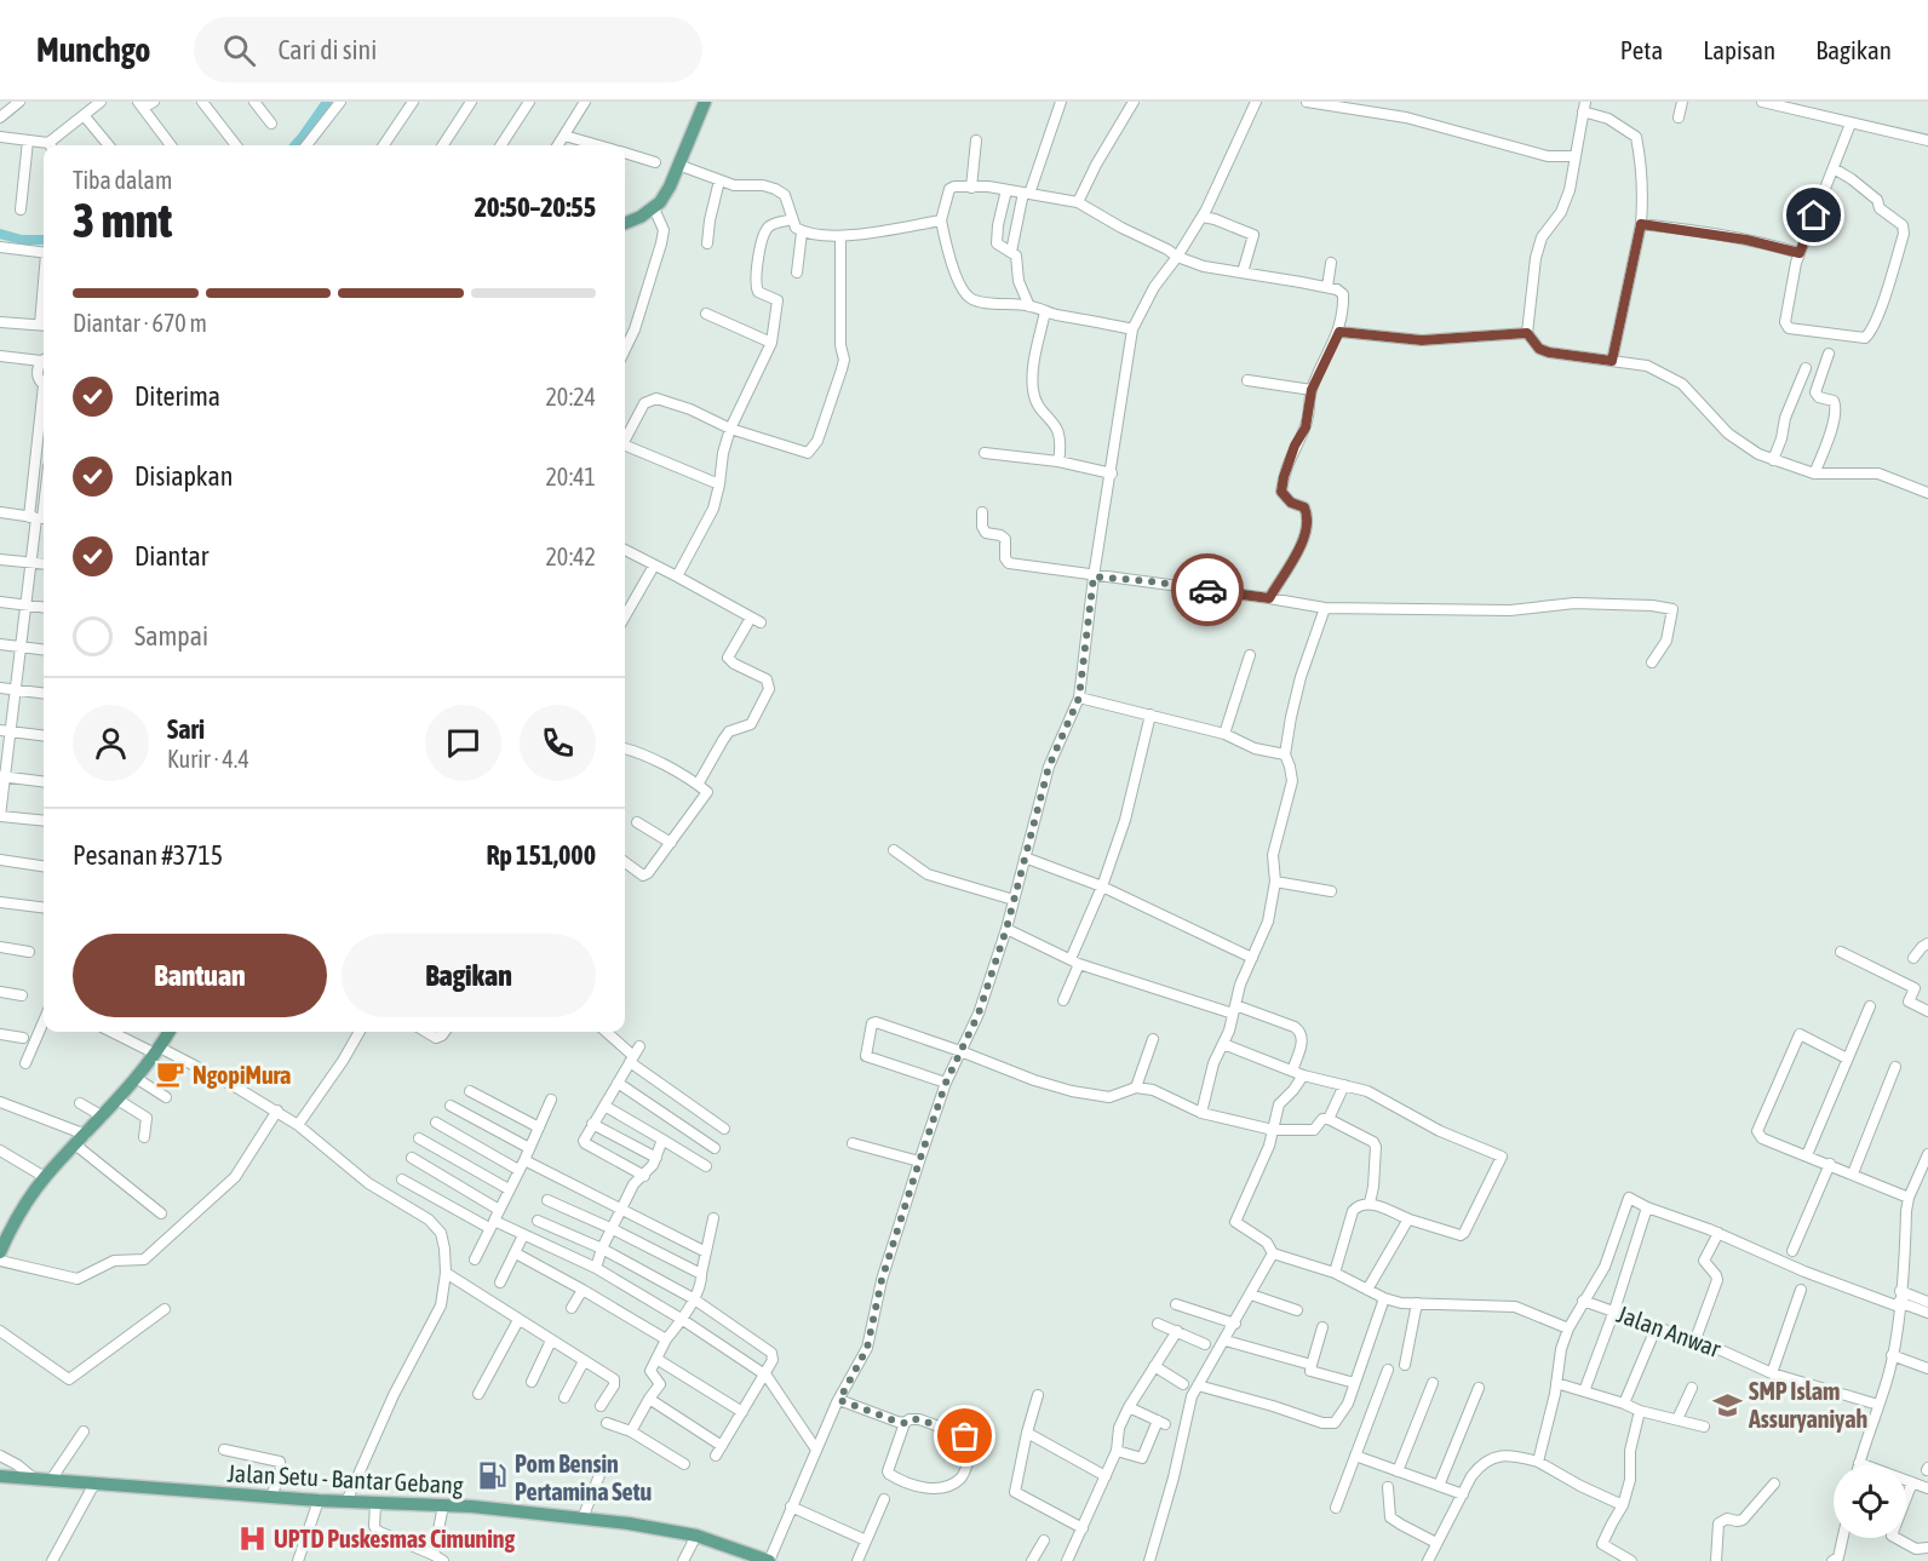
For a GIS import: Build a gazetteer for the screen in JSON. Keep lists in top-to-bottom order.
{
  "streets": {
    "main road": ["Jalan Setu - Bantar Gebang"],
    "street": ["Jalan Anwar"]
  },
  "places": {
    "cafe": ["NgopiMura"],
    "school or university": ["SMP Islam Assuryaniyah"],
    "fuel station": ["Pom Bensin Pertamina Setu"],
    "hospital": ["UPTD Puskesmas Cimuning"]
  },
  "page": {
    "header": "Munchgo",
    "search": "Cari di sini",
    "nav": ["Peta", "Lapisan", "Bagikan"],
    "heading": ["3 mnt", "Tiba dalam", "20:50–20:55"],
    "panel": [
      "Sari",
      "Kurir · 4.4",
      "Pesanan #3715",
      "Rp 151,000"
    ],
    "bar": "Diantar · 670 m",
    "list": [
      ["Diterima", "20:24"],
      ["Disiapkan", "20:41"],
      ["Diantar", "20:42"],
      "Sampai"
    ],
    "buttons": ["Bantuan", "Bagikan"]
  }
}
